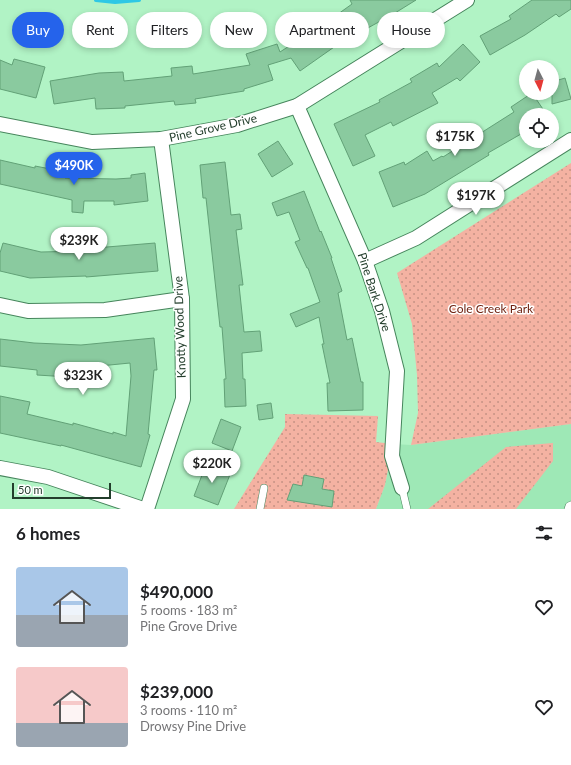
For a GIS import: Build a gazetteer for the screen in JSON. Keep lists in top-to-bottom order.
{
  "streets": {
    "street": ["Pine Grove Drive", "Pine Bark Drive", "Knotty Wood Drive"]
  },
  "crossings": [
    ["Pine Grove Drive", "Pine Bark Drive"],
    ["Pine Grove Drive", "Knotty Wood Drive"]
  ],
  "parks": ["Cole Creek Park"],
  "scale_bar": "50 m",
  "north": "bottom",
  "page": {
    "chip": [
      "Buy",
      "Rent",
      "Filters",
      "New",
      "Apartment",
      "House"
    ],
    "price": [
      "$175K",
      "$490K",
      "$197K",
      "$239K",
      "$323K",
      "$220K"
    ],
    "scale": "50 m",
    "heading": "6 homes",
    "list": [
      {
        "name": "$490,000",
        "note": "5 rooms · 183 m² · Pine Grove Drive"
      },
      {
        "name": "$239,000",
        "note": "3 rooms · 110 m² · Drowsy Pine Drive"
      }
    ]
  }
}
